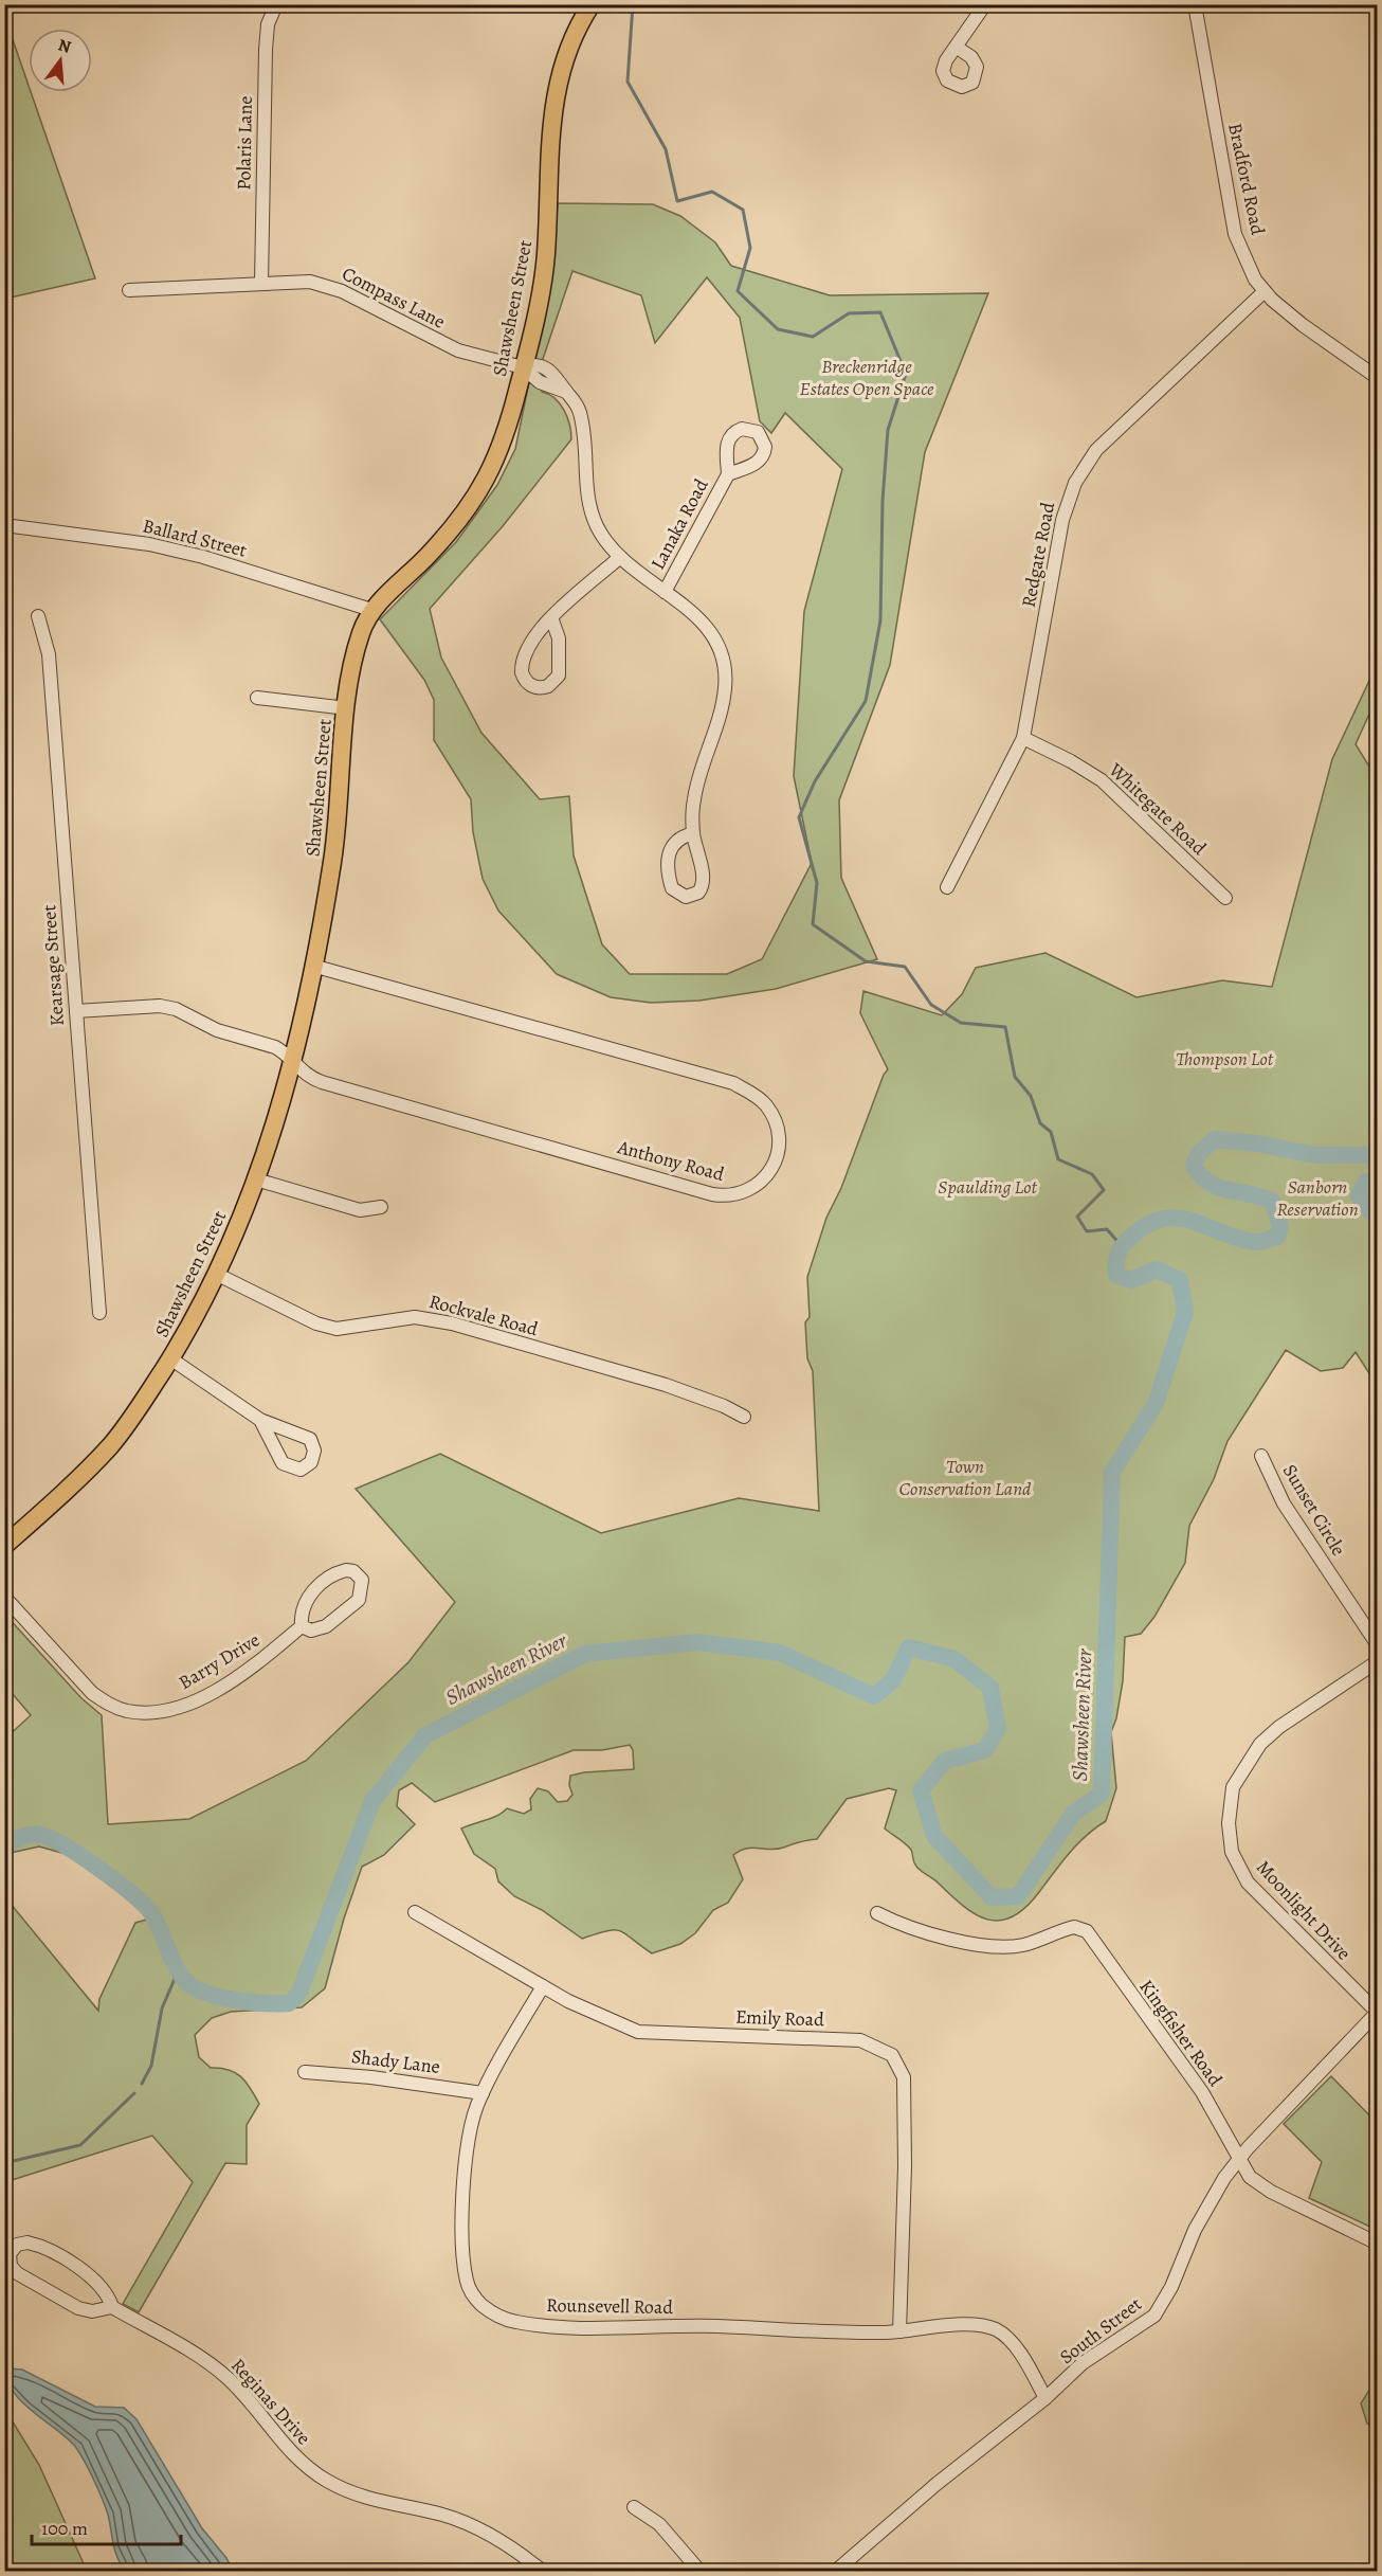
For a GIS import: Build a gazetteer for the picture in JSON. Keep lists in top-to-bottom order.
{
  "streets": {
    "main road": ["Shawsheen Street"],
    "street": [
      "Polaris Lane",
      "Bradford Road",
      "Compass Lane",
      "Lanaka Road",
      "Ballard Street",
      "Redgate Road",
      "Whitegate Road",
      "Kearsage Street",
      "Anthony Road",
      "Rockvale Road",
      "Sunset Circle",
      "Barry Drive",
      "Moonlight Drive",
      "Emily Road",
      "Kingfisher Road",
      "Shady Lane",
      "Rounsevell Road",
      "South Street",
      "Reginas Drive"
    ]
  },
  "crossings": [
    ["Polaris Lane", "Compass Lane"],
    ["Bradford Road", "Redgate Road"],
    ["Compass Lane", "Shawsheen Street"],
    ["Shawsheen Street", "Ballard Street"],
    ["Shawsheen Street", "Anthony Road"],
    ["Shawsheen Street", "Rockvale Road"],
    ["Redgate Road", "Whitegate Road"],
    ["Kearsage Street", "Anthony Road"],
    ["Moonlight Drive", "South Street"],
    ["Emily Road", "Rounsevell Road"],
    ["Kingfisher Road", "South Street"],
    ["Shady Lane", "Rounsevell Road"],
    ["Rounsevell Road", "South Street"]
  ],
  "water": ["Shawsheen River"],
  "parks": [
    "Breckenridge Estates Open Space",
    "Thompson Lot",
    "Spaulding Lot",
    "Sanborn Reservation",
    "Town Conservation Land"
  ],
  "scale_bar": "100 m",
  "north": "top"
}
